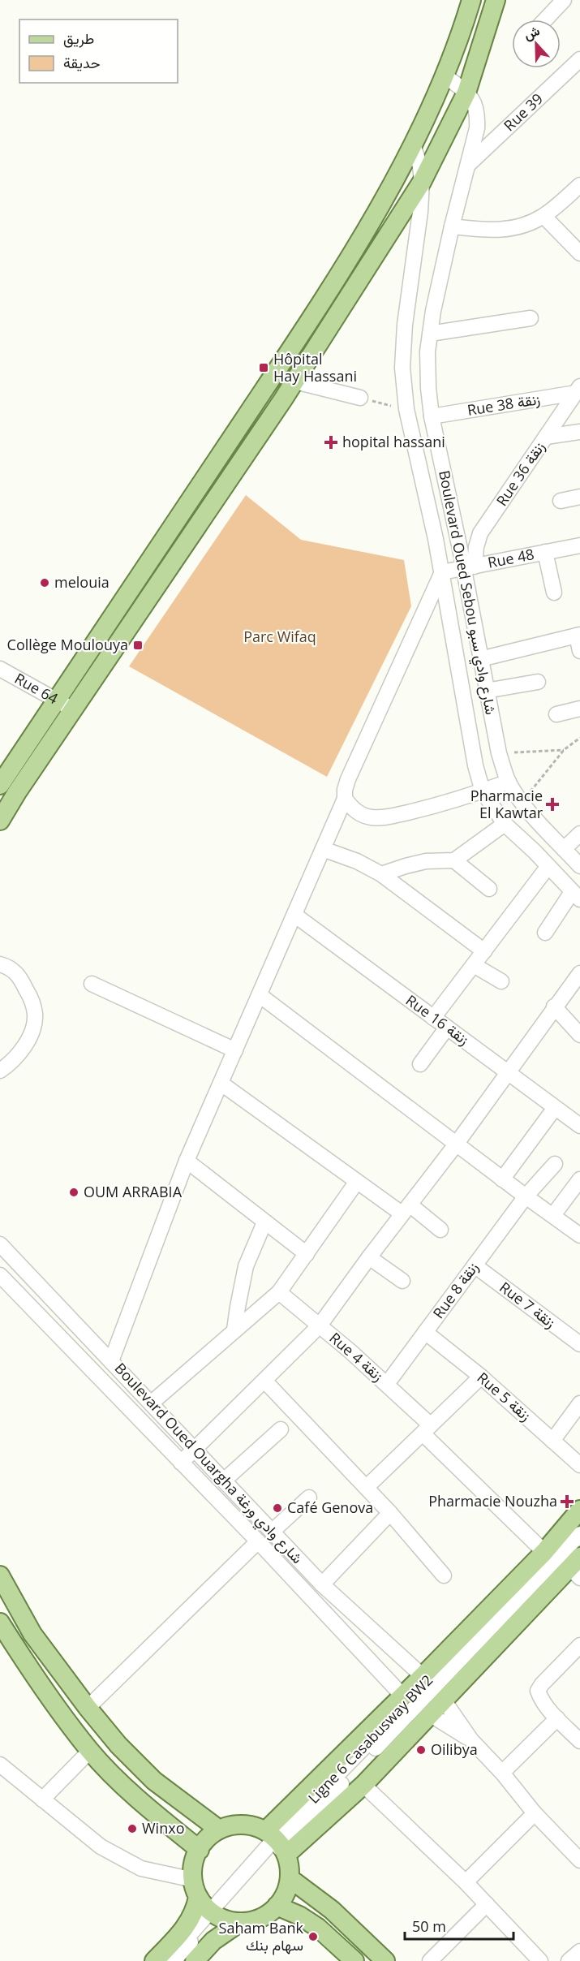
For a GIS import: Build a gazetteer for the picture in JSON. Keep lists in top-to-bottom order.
{
  "streets": {
    "street": [
      "Rue 39",
      "Rue 38 زنقة",
      "Rue 36 زنقة",
      "Rue 48",
      "Boulevard Oued Sebou شارع وادي سبو",
      "Rue 64",
      "Rue 16 زنقة",
      "Rue 8 زنقة",
      "Rue 7 زنقة",
      "Rue 4 زنقة",
      "Rue 5 زنقة",
      "Boulevard Oued Ouargha شارع وادي ورغة",
      "Ligne 6 Casabusway BW2"
    ]
  },
  "crossings": [
    ["Rue 39", "Boulevard Oued Sebou شارع وادي سبو"],
    ["Rue 38 زنقة", "Rue 36 زنقة"],
    ["Rue 38 زنقة", "Boulevard Oued Sebou شارع وادي سبو"],
    ["Rue 36 زنقة", "Rue 48"],
    ["Rue 36 زنقة", "Boulevard Oued Sebou شارع وادي سبو"],
    ["Rue 48", "Boulevard Oued Sebou شارع وادي سبو"],
    ["Rue 8 زنقة", "Rue 7 زنقة"],
    ["Rue 8 زنقة", "Rue 4 زنقة"],
    ["Rue 8 زنقة", "Rue 5 زنقة"]
  ],
  "parks": ["Parc Wifaq"],
  "places": {
    "transit": ["Hôpital Hay Hassani", "Collège Moulouya"],
    "health": ["hopital hassani", "Pharmacie El Kawtar", "Pharmacie Nouzha"],
    "other": [
      "melouia",
      "OUM ARRABIA",
      "Café Genova",
      "Oilibya",
      "Winxo",
      "Saham Bank سهام بنك"
    ]
  },
  "legend": ["طريق", "حديقة"],
  "scale_bar": "50 m",
  "north": "top"
}
